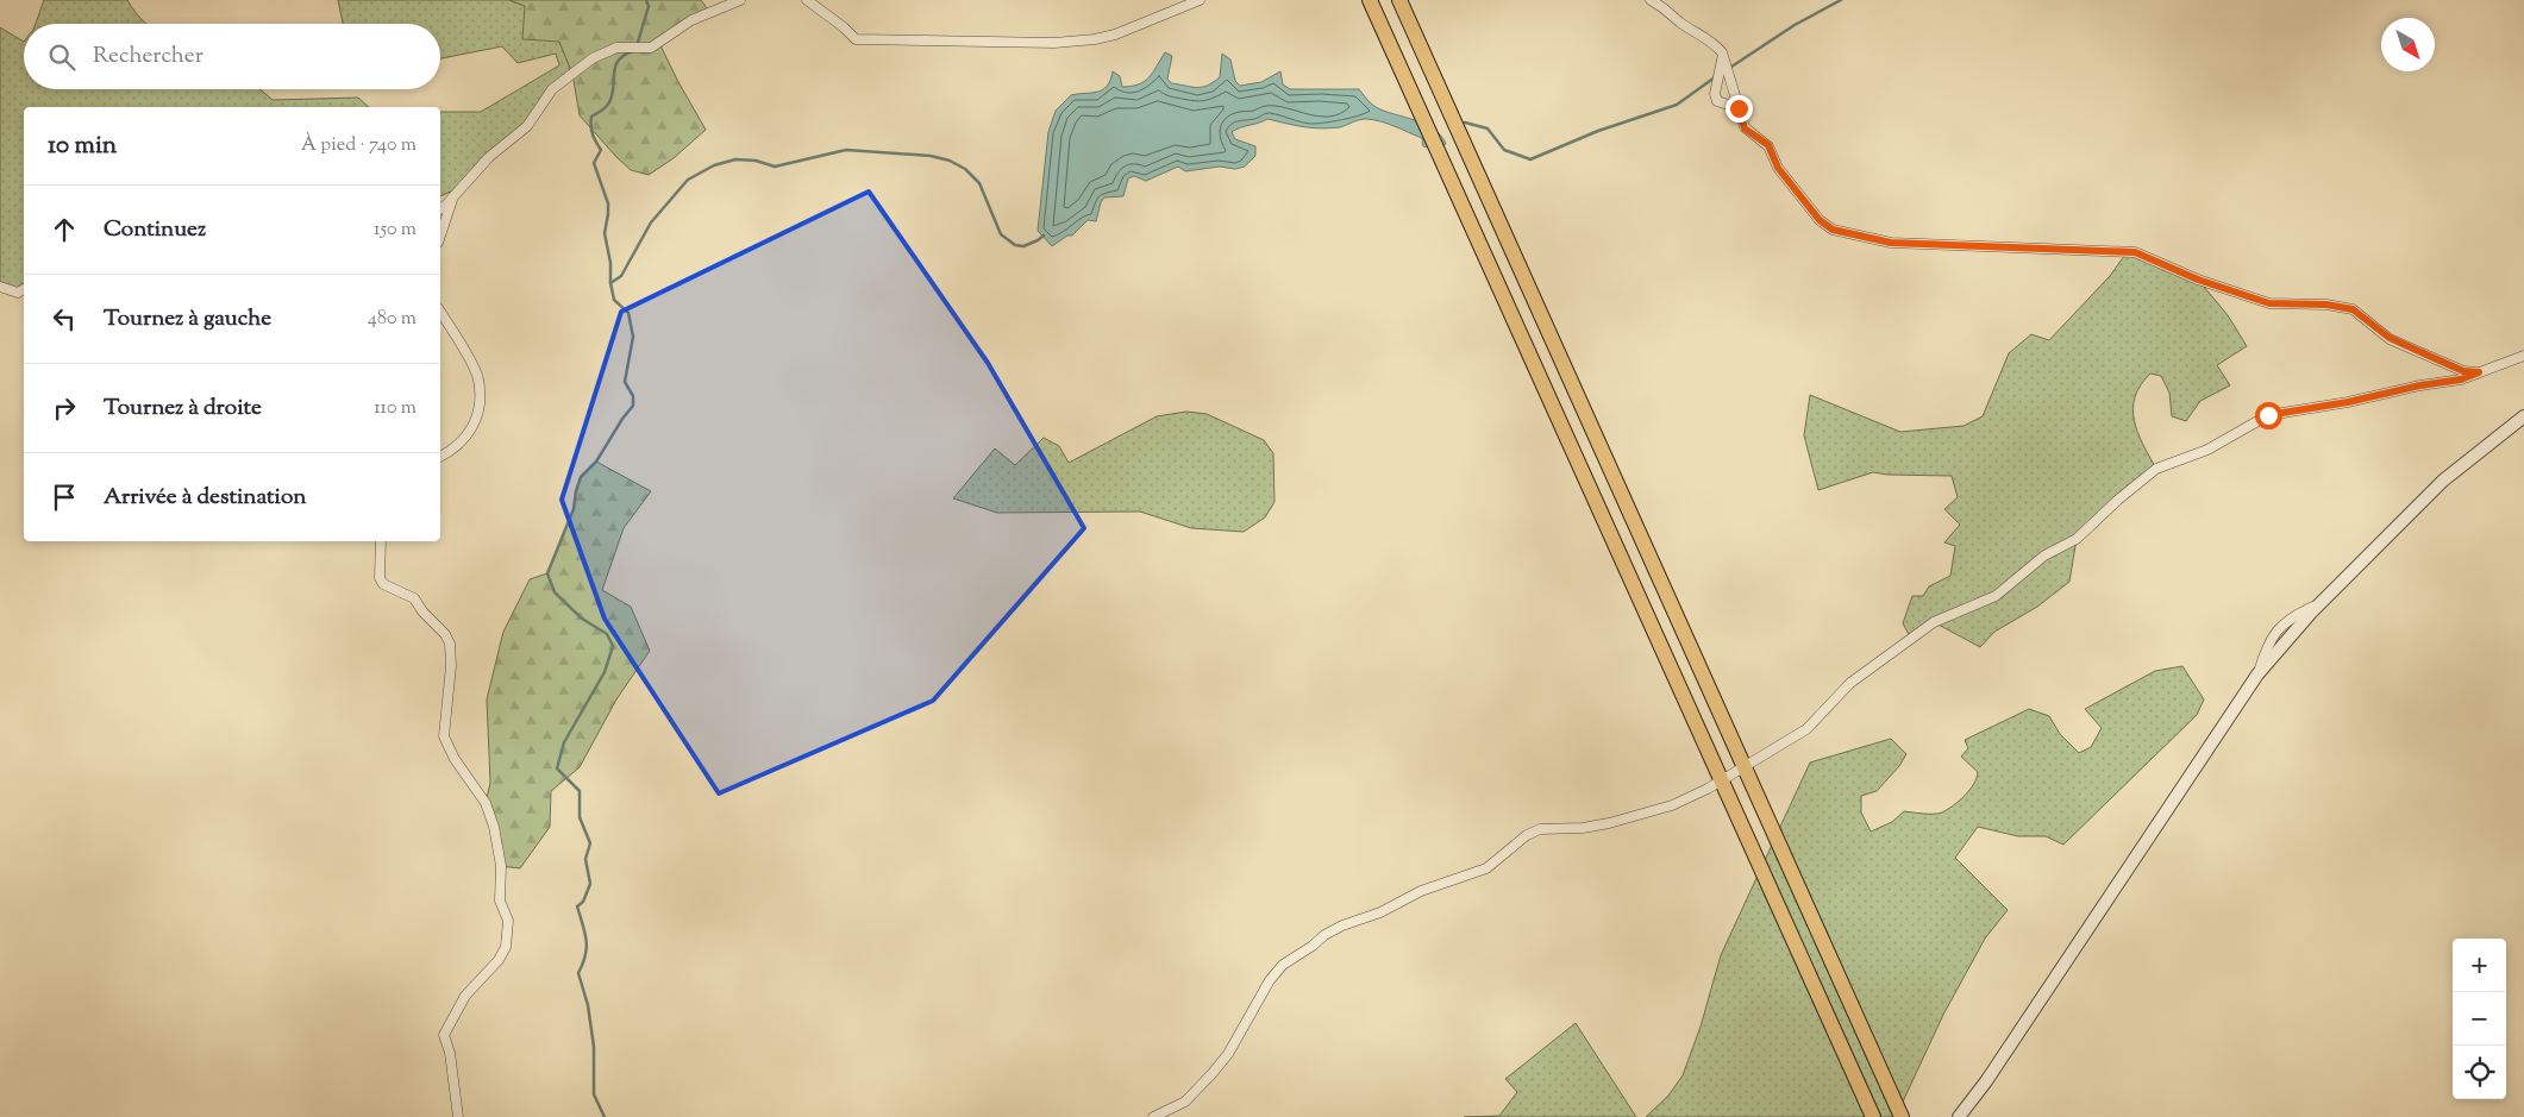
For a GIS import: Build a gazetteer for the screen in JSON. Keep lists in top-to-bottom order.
{
  "north": "bottom right",
  "page": {
    "search": "Rechercher",
    "heading": ["10 min", "À pied · 740 m"],
    "list": [
      ["Continuez", "150 m"],
      ["Tournez à gauche", "480 m"],
      ["Tournez à droite", "110 m"],
      "Arrivée à destination"
    ],
    "map_buttons": ["+", "−"]
  }
}
